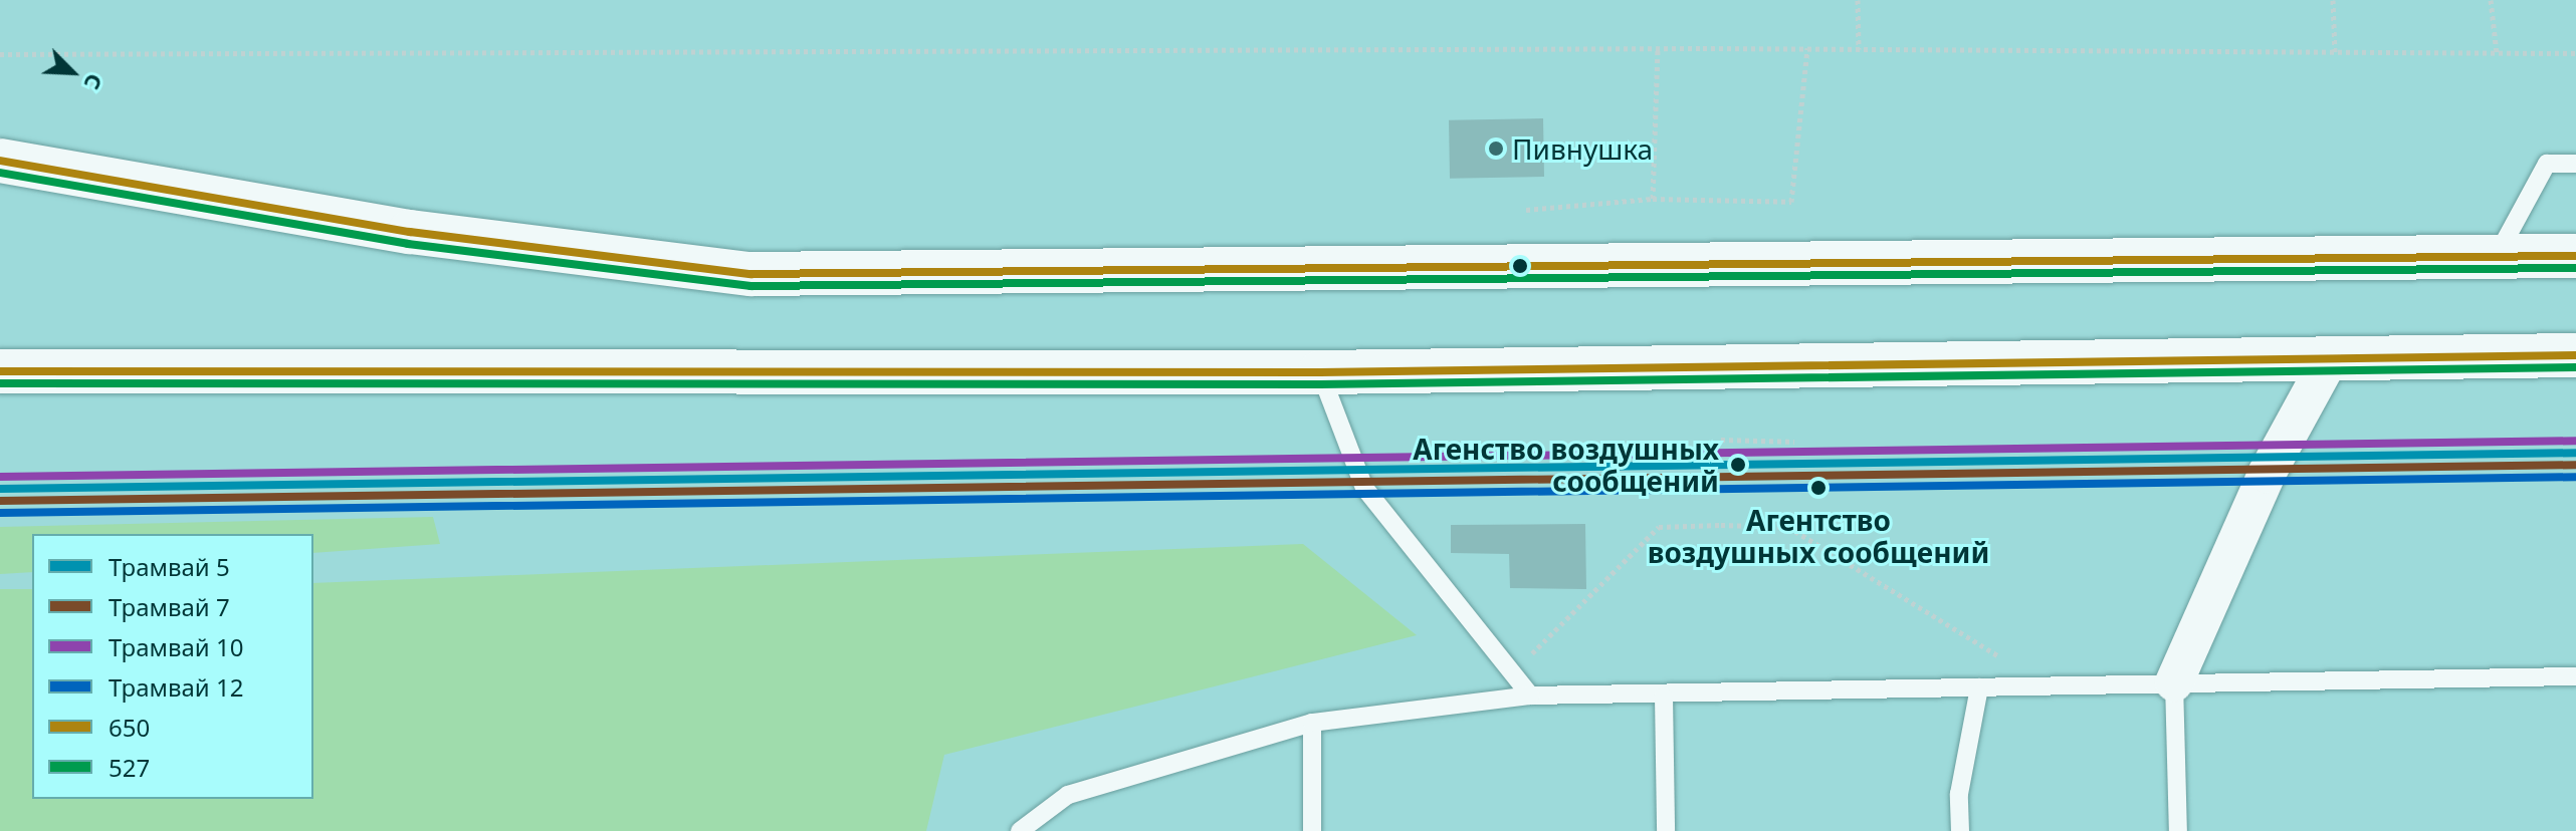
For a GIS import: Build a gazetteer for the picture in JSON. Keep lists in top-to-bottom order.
{
  "places": ["Пивнушка", "Агенство воздушных сообщений", "Агентство воздушных сообщений"],
  "lines": [
    "transit line 650",
    "transit line 527",
    "tram line 10",
    "tram line 5",
    "tram line 7",
    "tram line 12"
  ],
  "legend": [
    "Трамвай 5",
    "Трамвай 7",
    "Трамвай 10",
    "Трамвай 12",
    "650",
    "527"
  ],
  "north": "bottom right"
}
